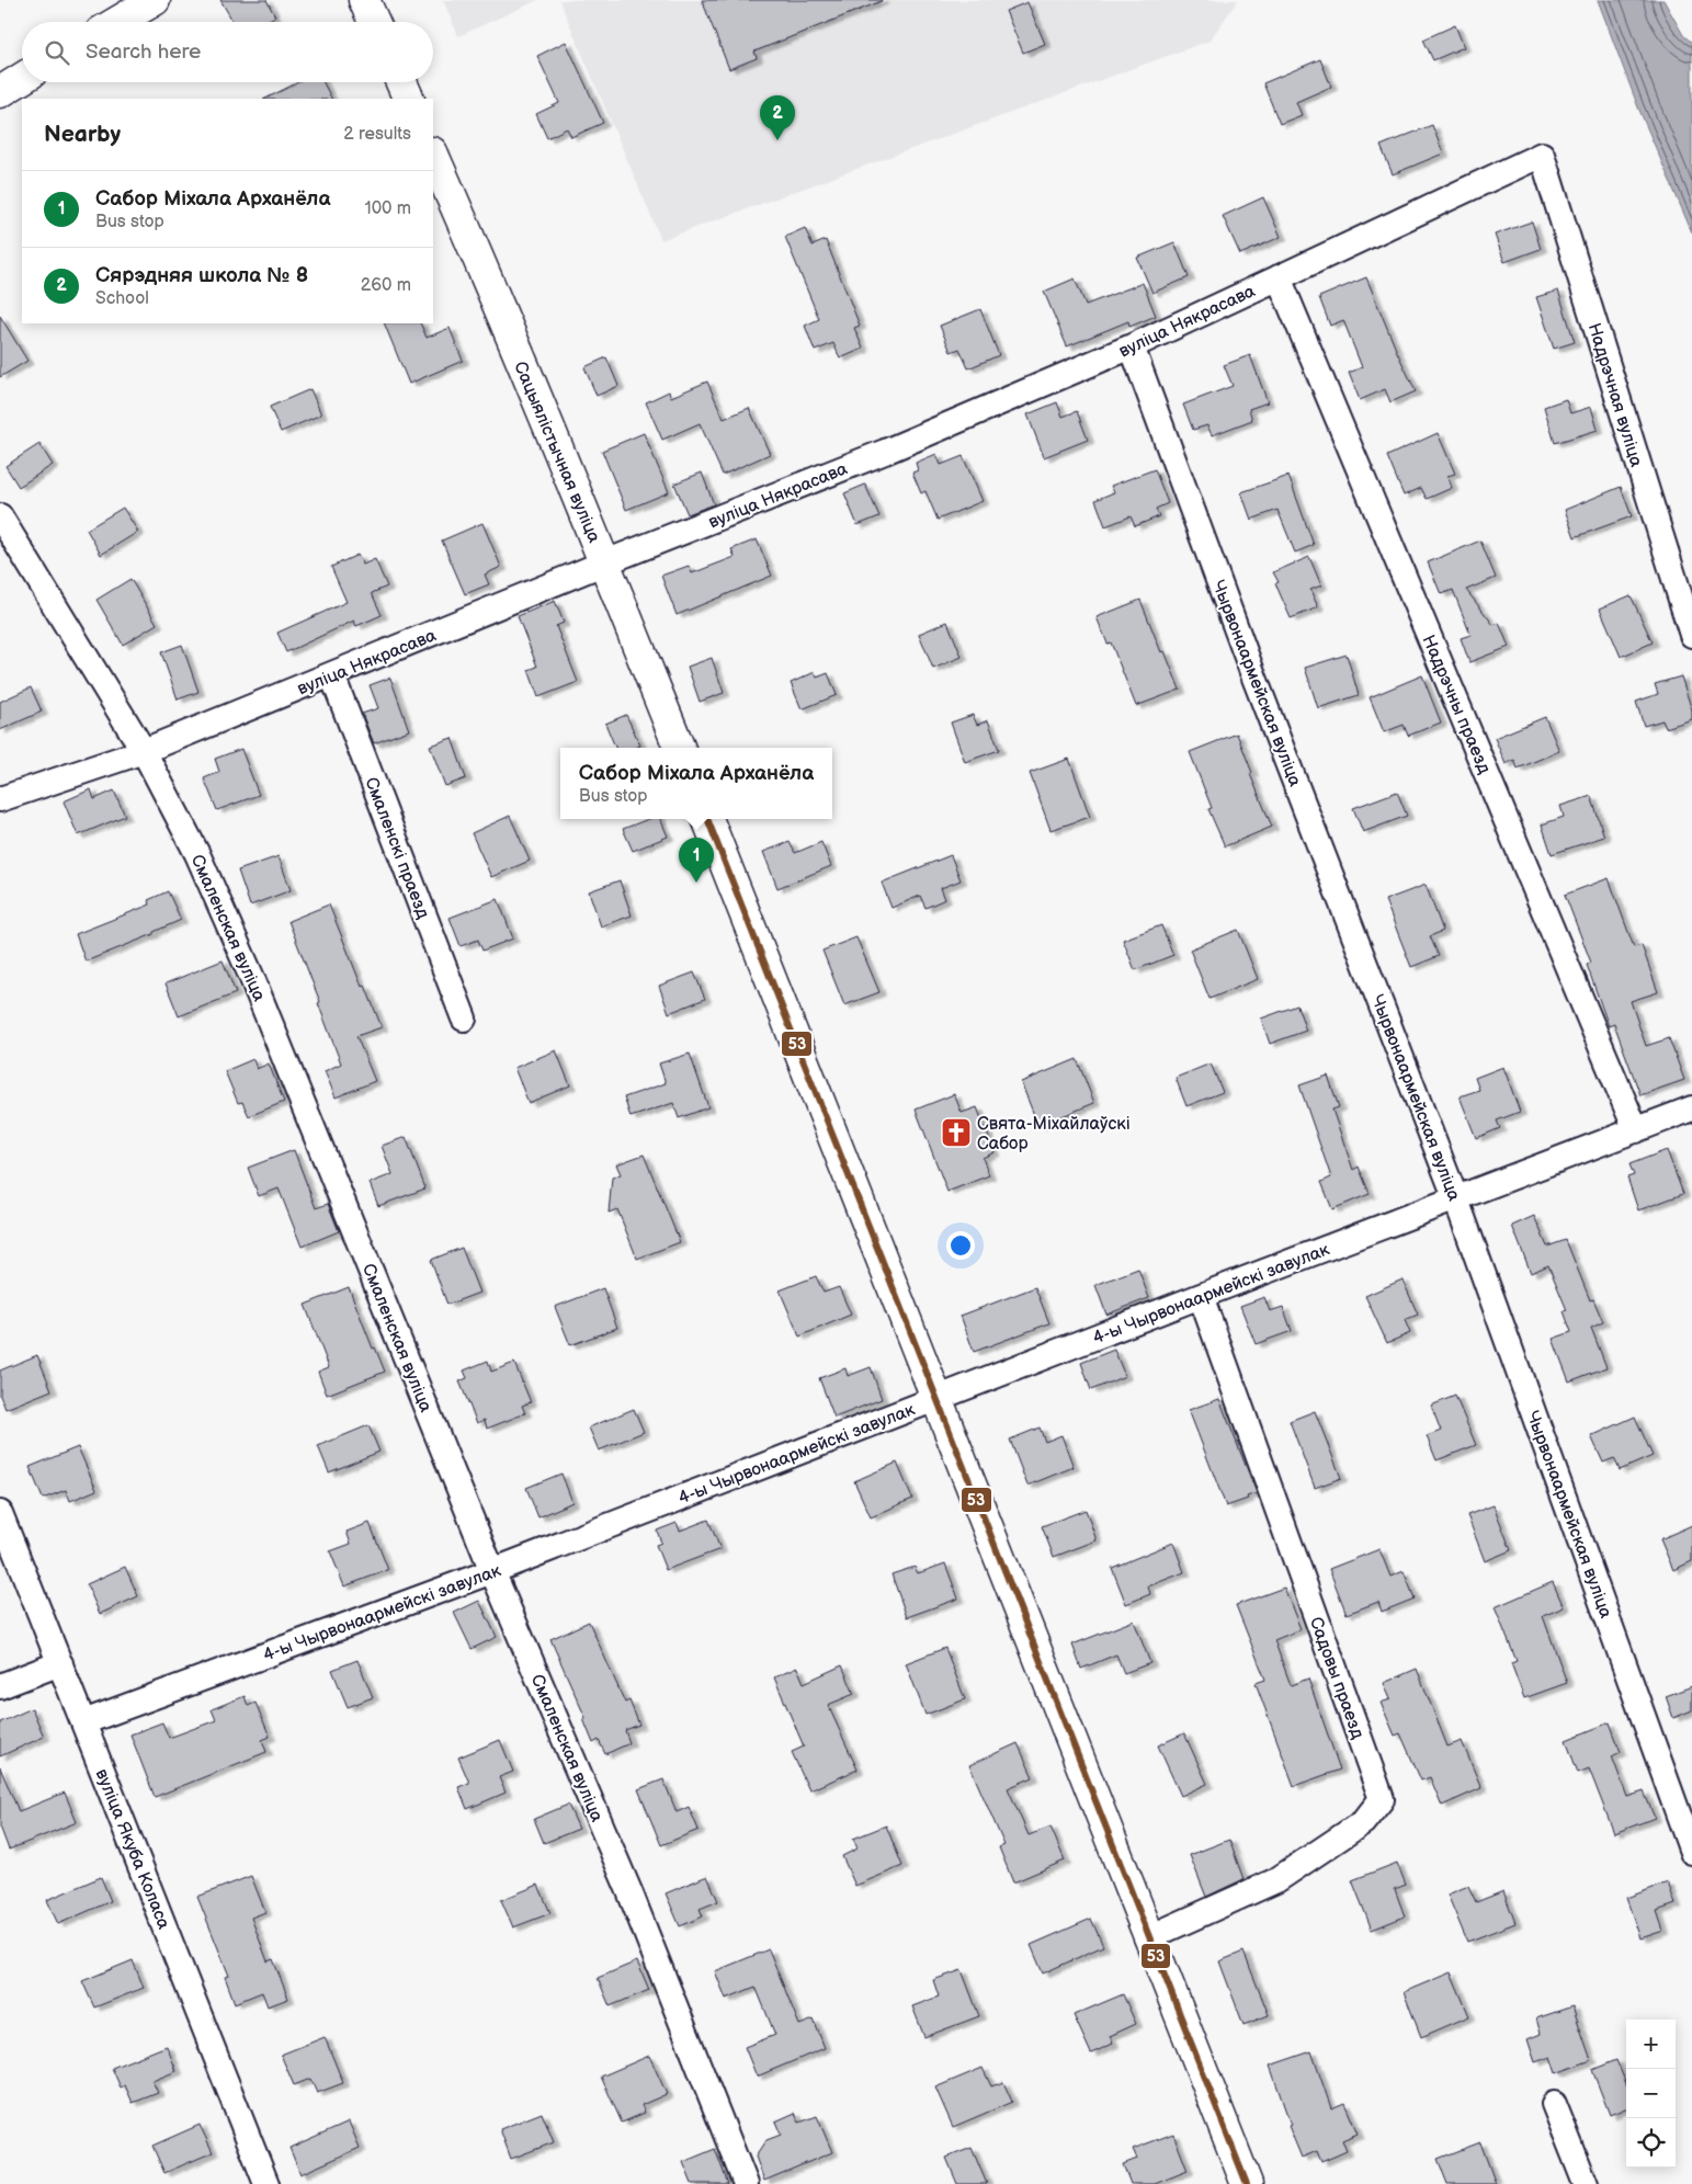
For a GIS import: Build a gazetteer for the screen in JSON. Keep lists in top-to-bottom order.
{
  "streets": {
    "main road": ["Сацыялістычная вуліца"],
    "street": [
      "вуліца Някрасава",
      "Надрэчная вуліца",
      "Чырвонаармейская вуліца",
      "Надрэчны праезд",
      "Смаленскі праезд",
      "Смаленская вуліца",
      "4-ы Чырвонаармейскі завулак",
      "Садовы праезд",
      "вуліца Якуба Коласа"
    ]
  },
  "crossings": [
    ["вуліца Някрасава", "Надрэчная вуліца"],
    ["вуліца Някрасава", "Сацыялістычная вуліца"],
    ["вуліца Някрасава", "Чырвонаармейская вуліца"],
    ["вуліца Някрасава", "Надрэчны праезд"],
    ["вуліца Някрасава", "Смаленскі праезд"],
    ["вуліца Някрасава", "Смаленская вуліца"],
    ["Чырвонаармейская вуліца", "4-ы Чырвонаармейскі завулак"],
    ["Надрэчны праезд", "4-ы Чырвонаармейскі завулак"],
    ["Смаленская вуліца", "4-ы Чырвонаармейскі завулак"],
    ["4-ы Чырвонаармейскі завулак", "Садовы праезд"],
    ["4-ы Чырвонаармейскі завулак", "вуліца Якуба Коласа"]
  ],
  "places": {
    "church": ["Свята-Міхайлаўскі Сабор"]
  },
  "lines": ["transit line 53"],
  "page": {
    "search": "Search here",
    "pins": ["2", "1"],
    "heading": ["Nearby", "2 results"],
    "list": [
      {
        "mark": "1",
        "name": "Сабор Міхала Арханёла",
        "note": "Bus stop",
        "value": "100 m"
      },
      {
        "mark": "2",
        "name": "Сярэдняя школа № 8",
        "note": "School",
        "value": "260 m"
      }
    ],
    "popup": ["Сабор Міхала Арханёла", "Bus stop"],
    "map_buttons": ["+", "−"]
  }
}
